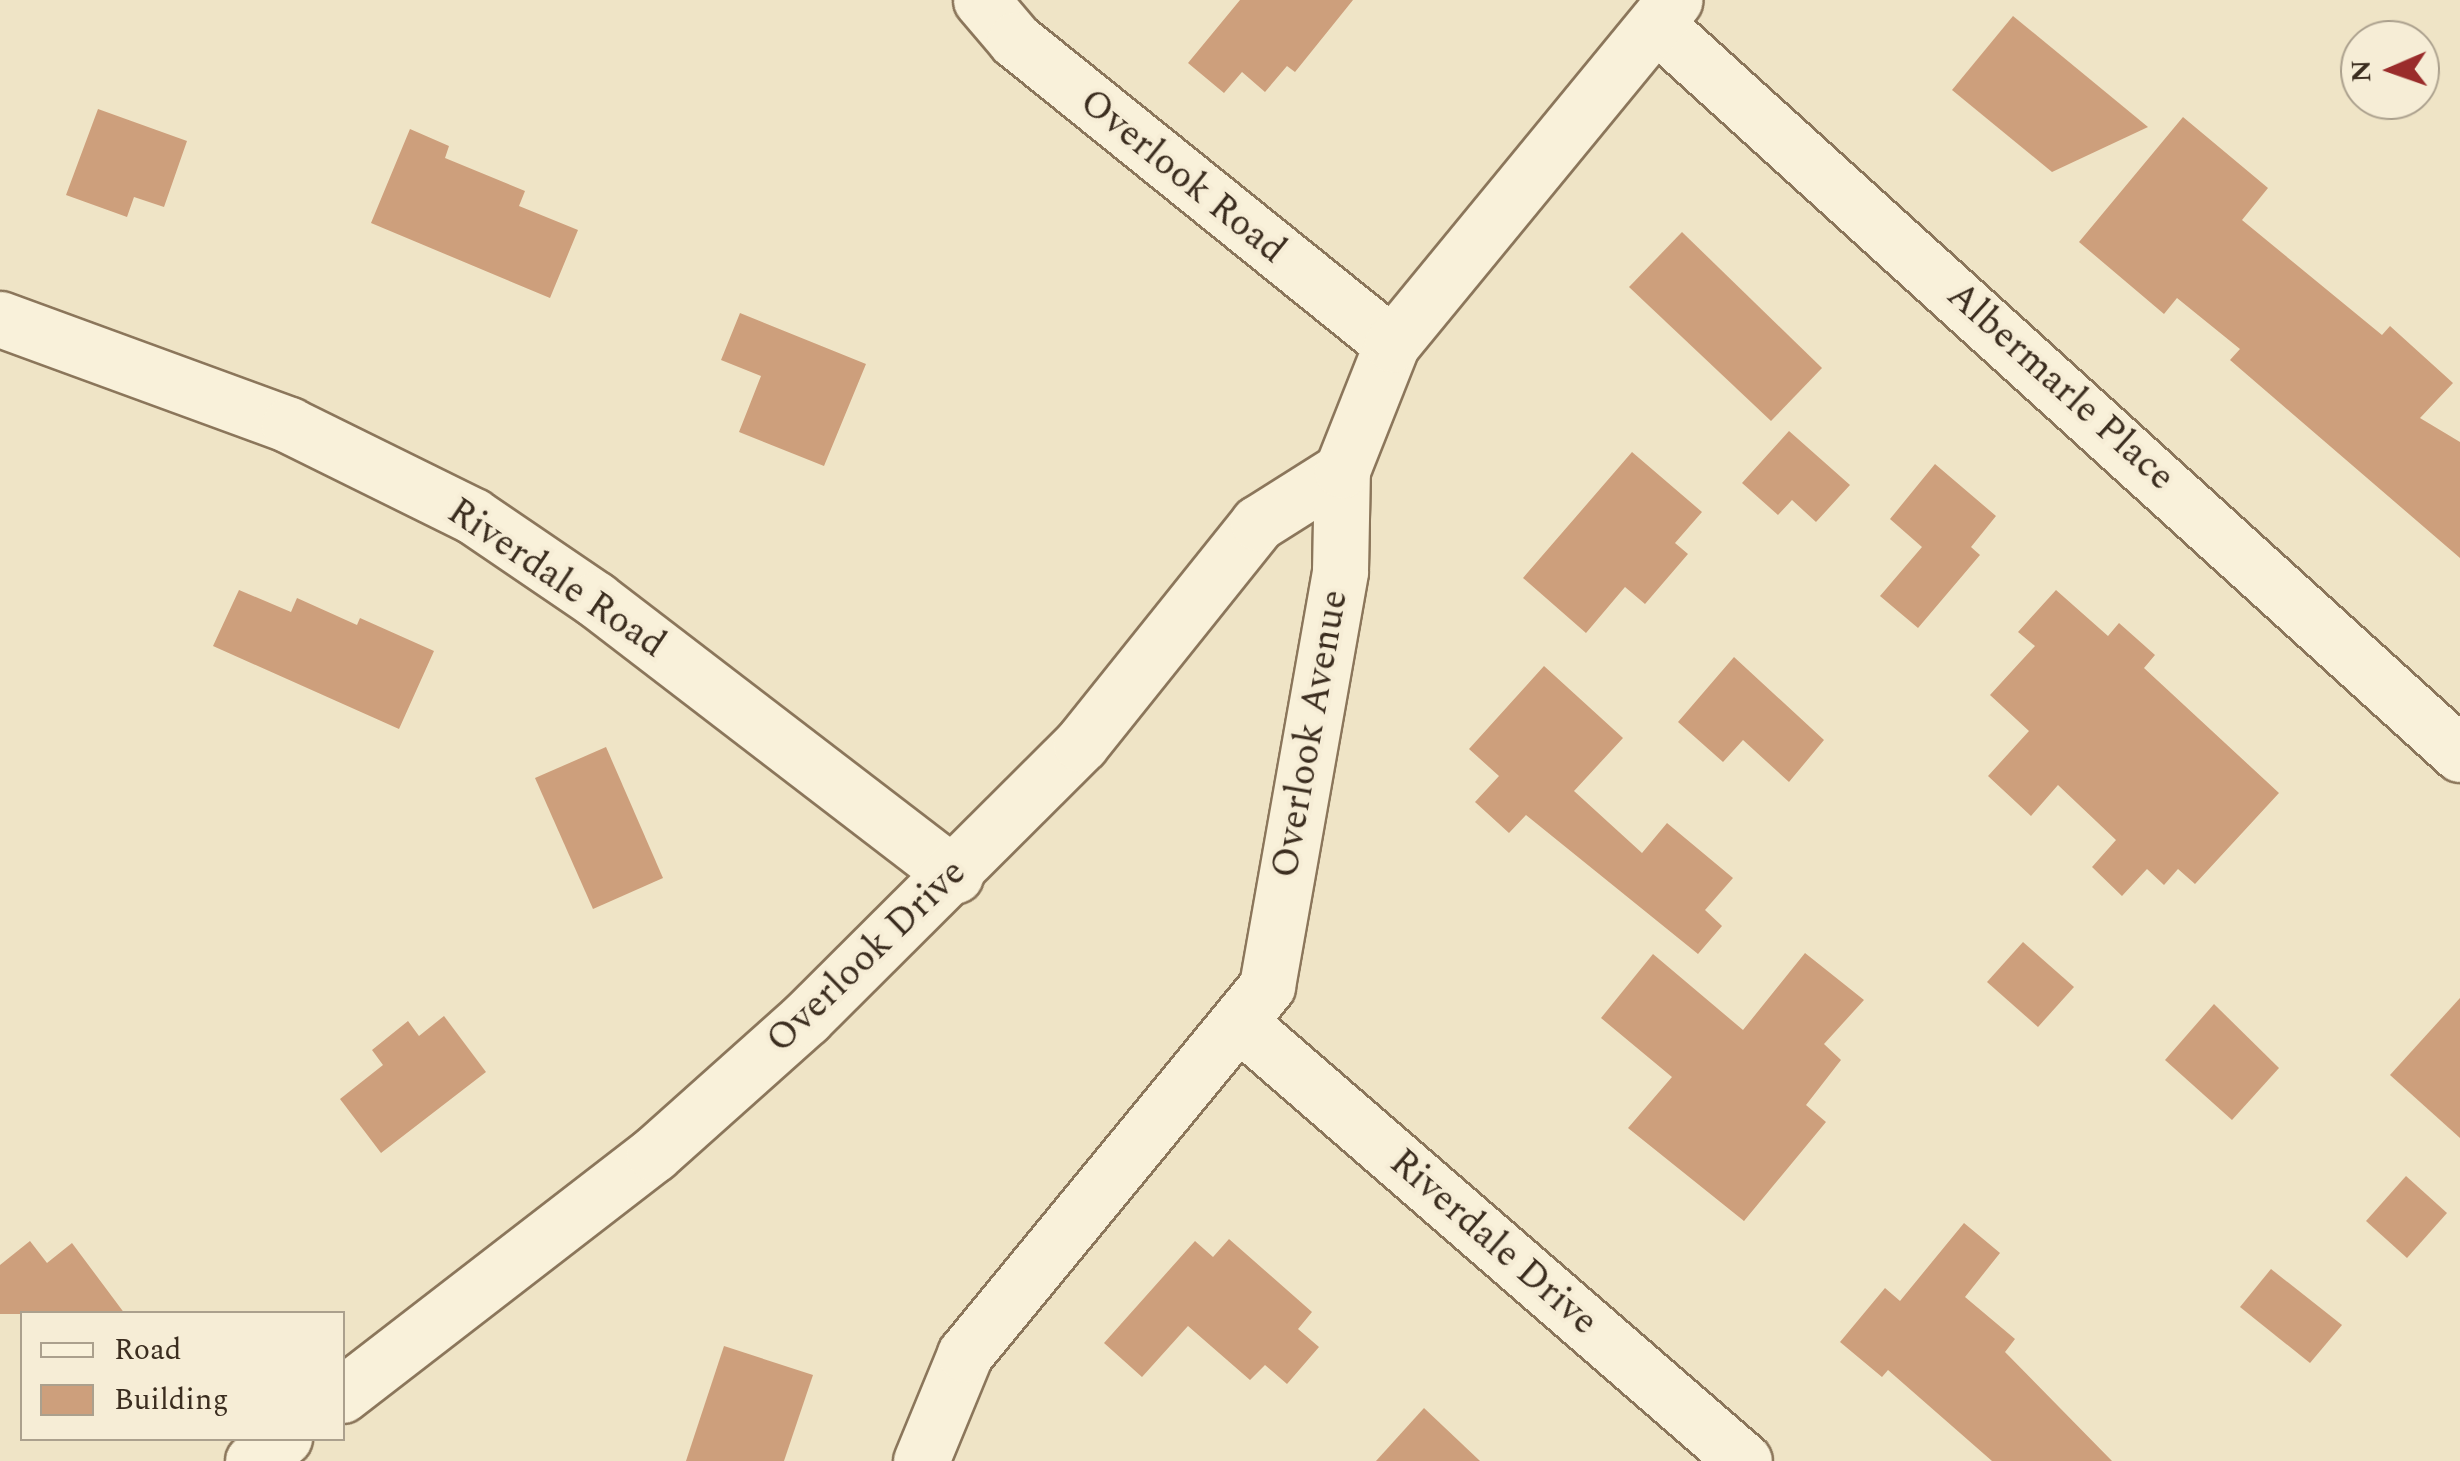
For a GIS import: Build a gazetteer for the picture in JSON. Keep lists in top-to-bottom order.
{
  "streets": {
    "street": [
      "Overlook Road",
      "Albermarle Place",
      "Riverdale Road",
      "Overlook Avenue",
      "Overlook Drive",
      "Riverdale Drive"
    ]
  },
  "crossings": [
    ["Overlook Road", "Overlook Avenue"],
    ["Albermarle Place", "Overlook Avenue"],
    ["Riverdale Road", "Overlook Drive"],
    ["Overlook Avenue", "Overlook Drive"],
    ["Overlook Avenue", "Riverdale Drive"]
  ],
  "legend": ["Road", "Building"],
  "north": "left"
}
